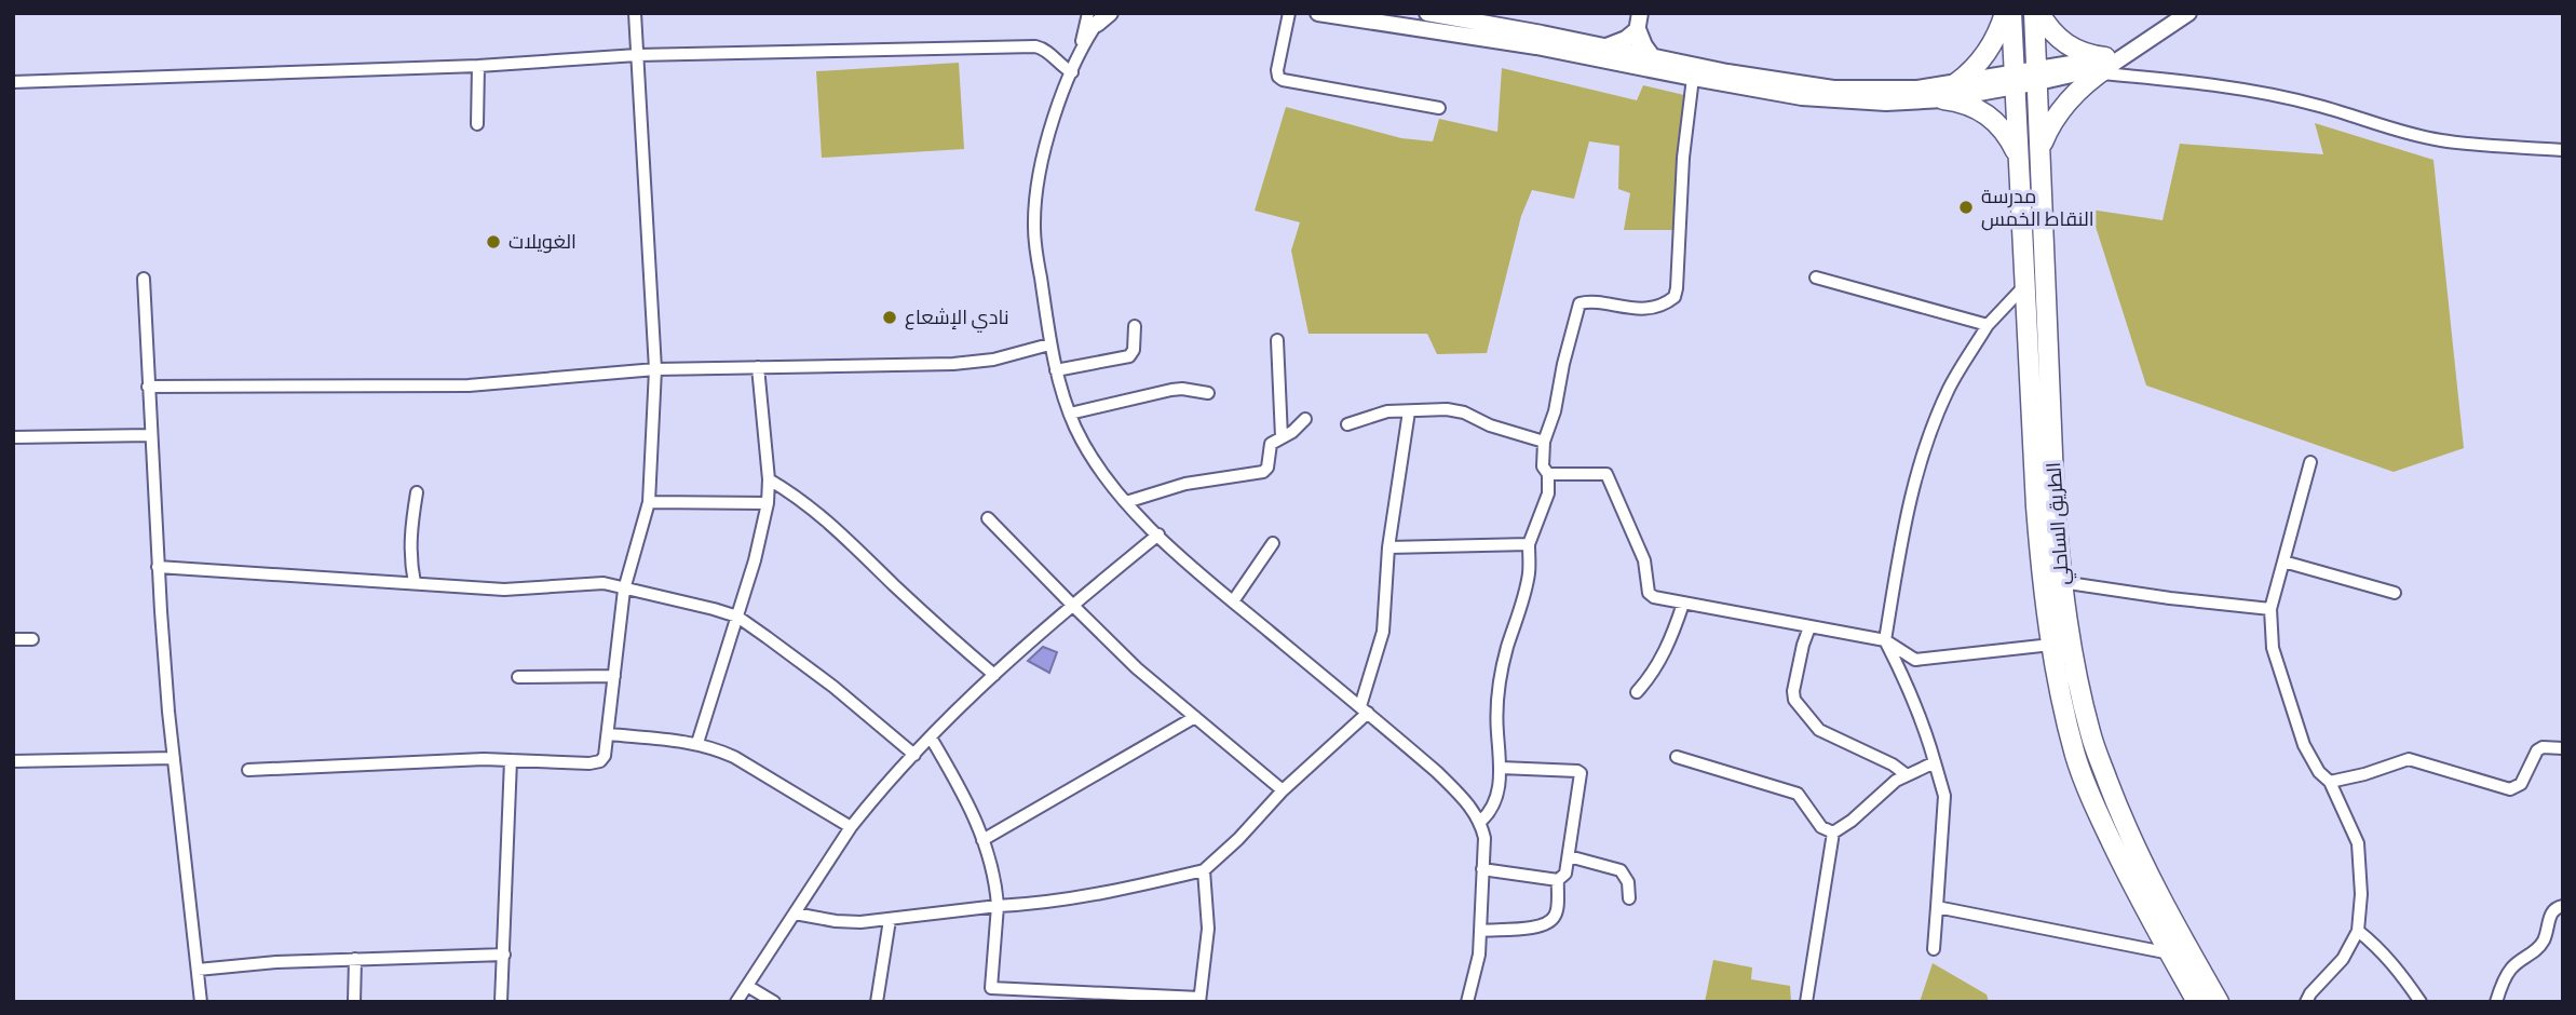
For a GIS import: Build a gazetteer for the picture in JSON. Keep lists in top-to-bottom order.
{
  "streets": {
    "highway": ["الطريق الساحلي"]
  },
  "places": ["مدرسة النقاط الخمس", "الغويلات", "نادي الإشعاع"]
}
